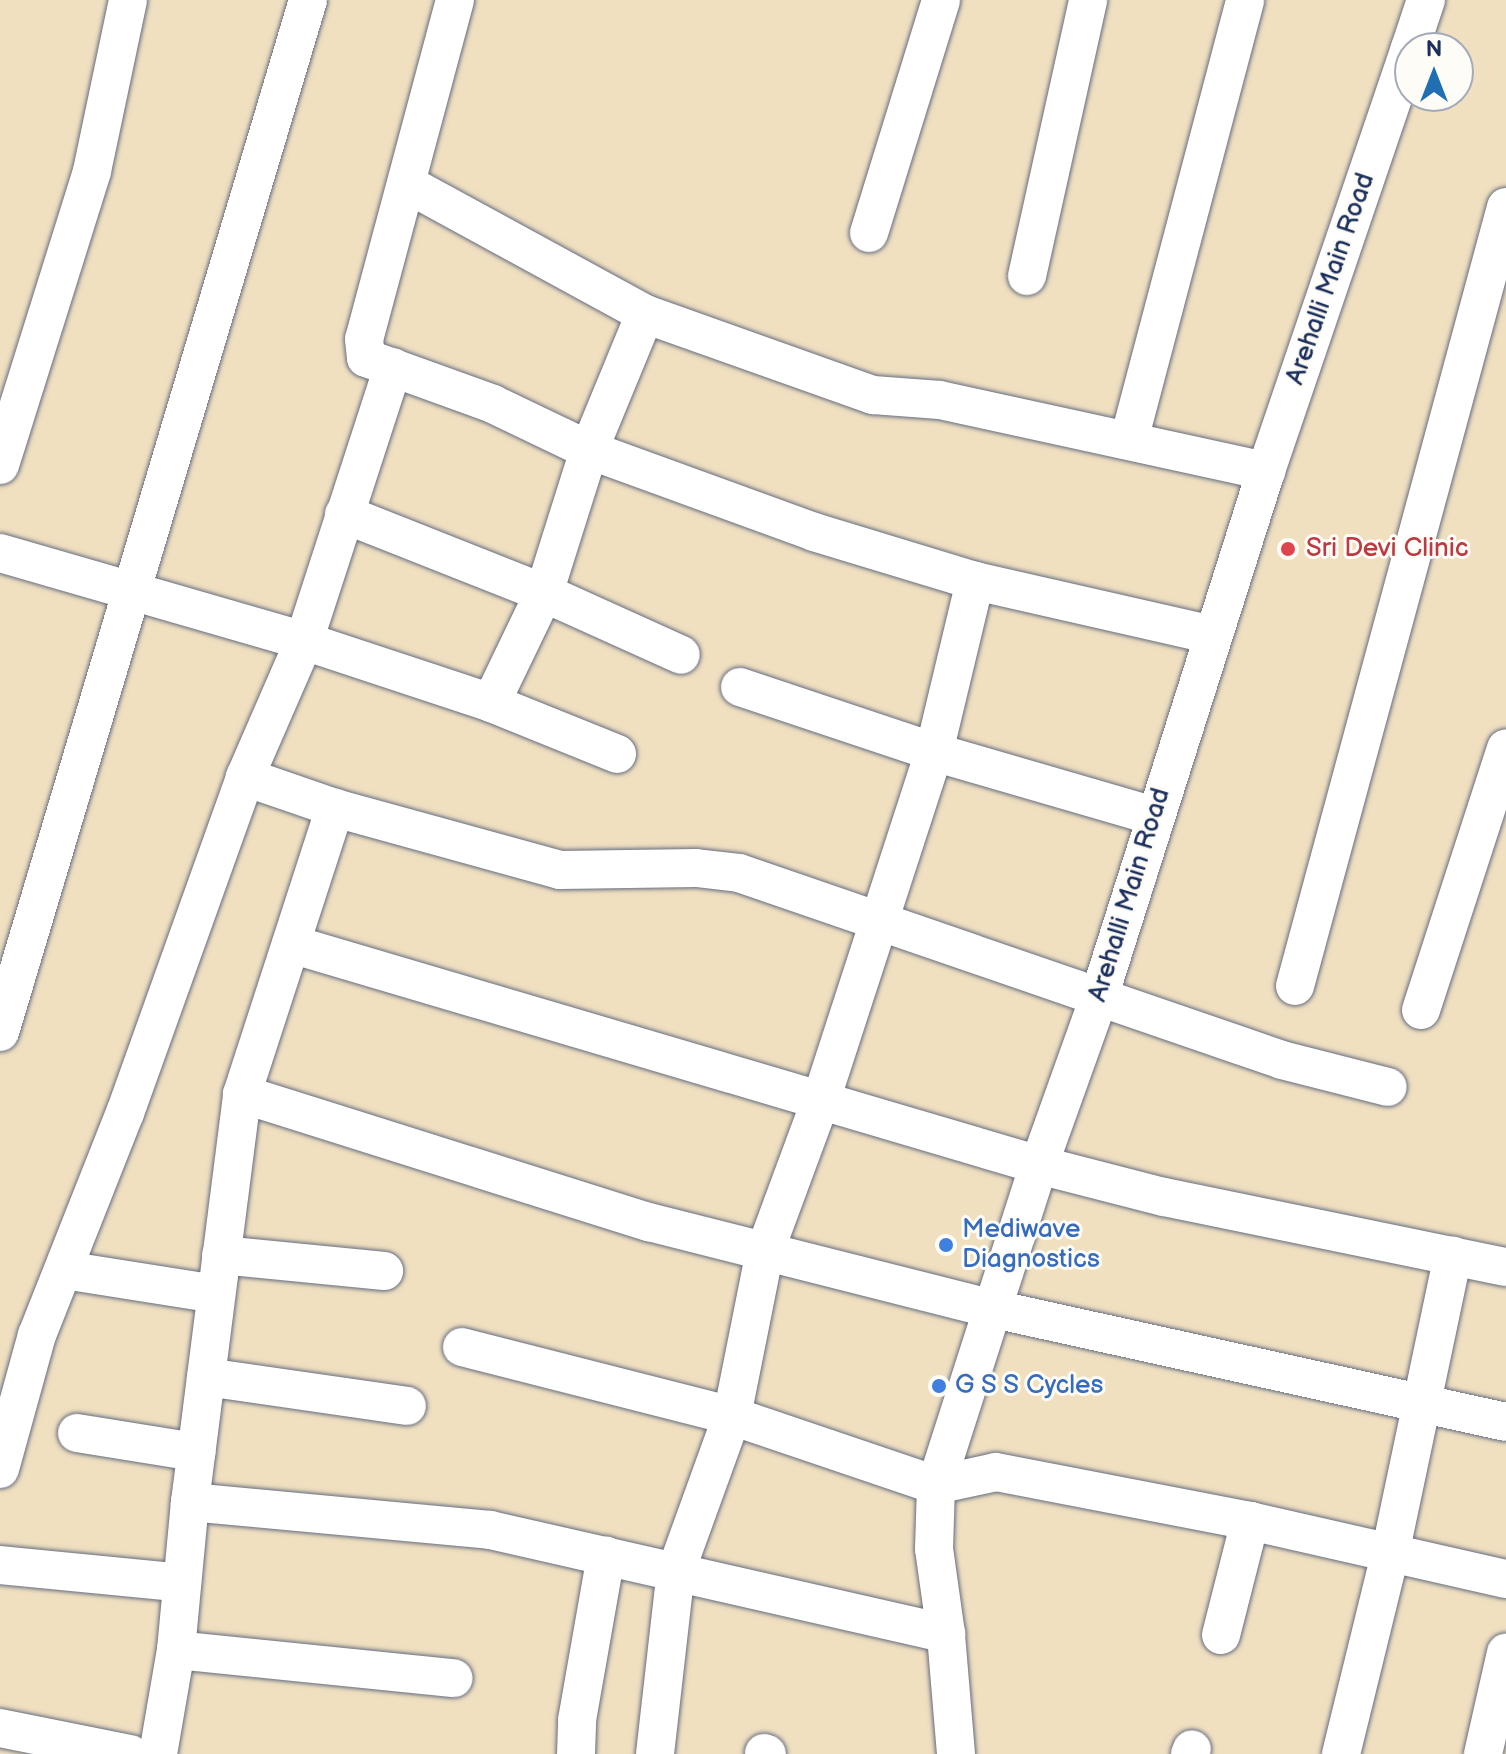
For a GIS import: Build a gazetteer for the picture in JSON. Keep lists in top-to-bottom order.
{
  "streets": {
    "street": ["Arehalli Main Road"]
  },
  "places": ["Sri Devi Clinic", "Mediwave Diagnostics", "G S S Cycles"],
  "north": "top"
}
